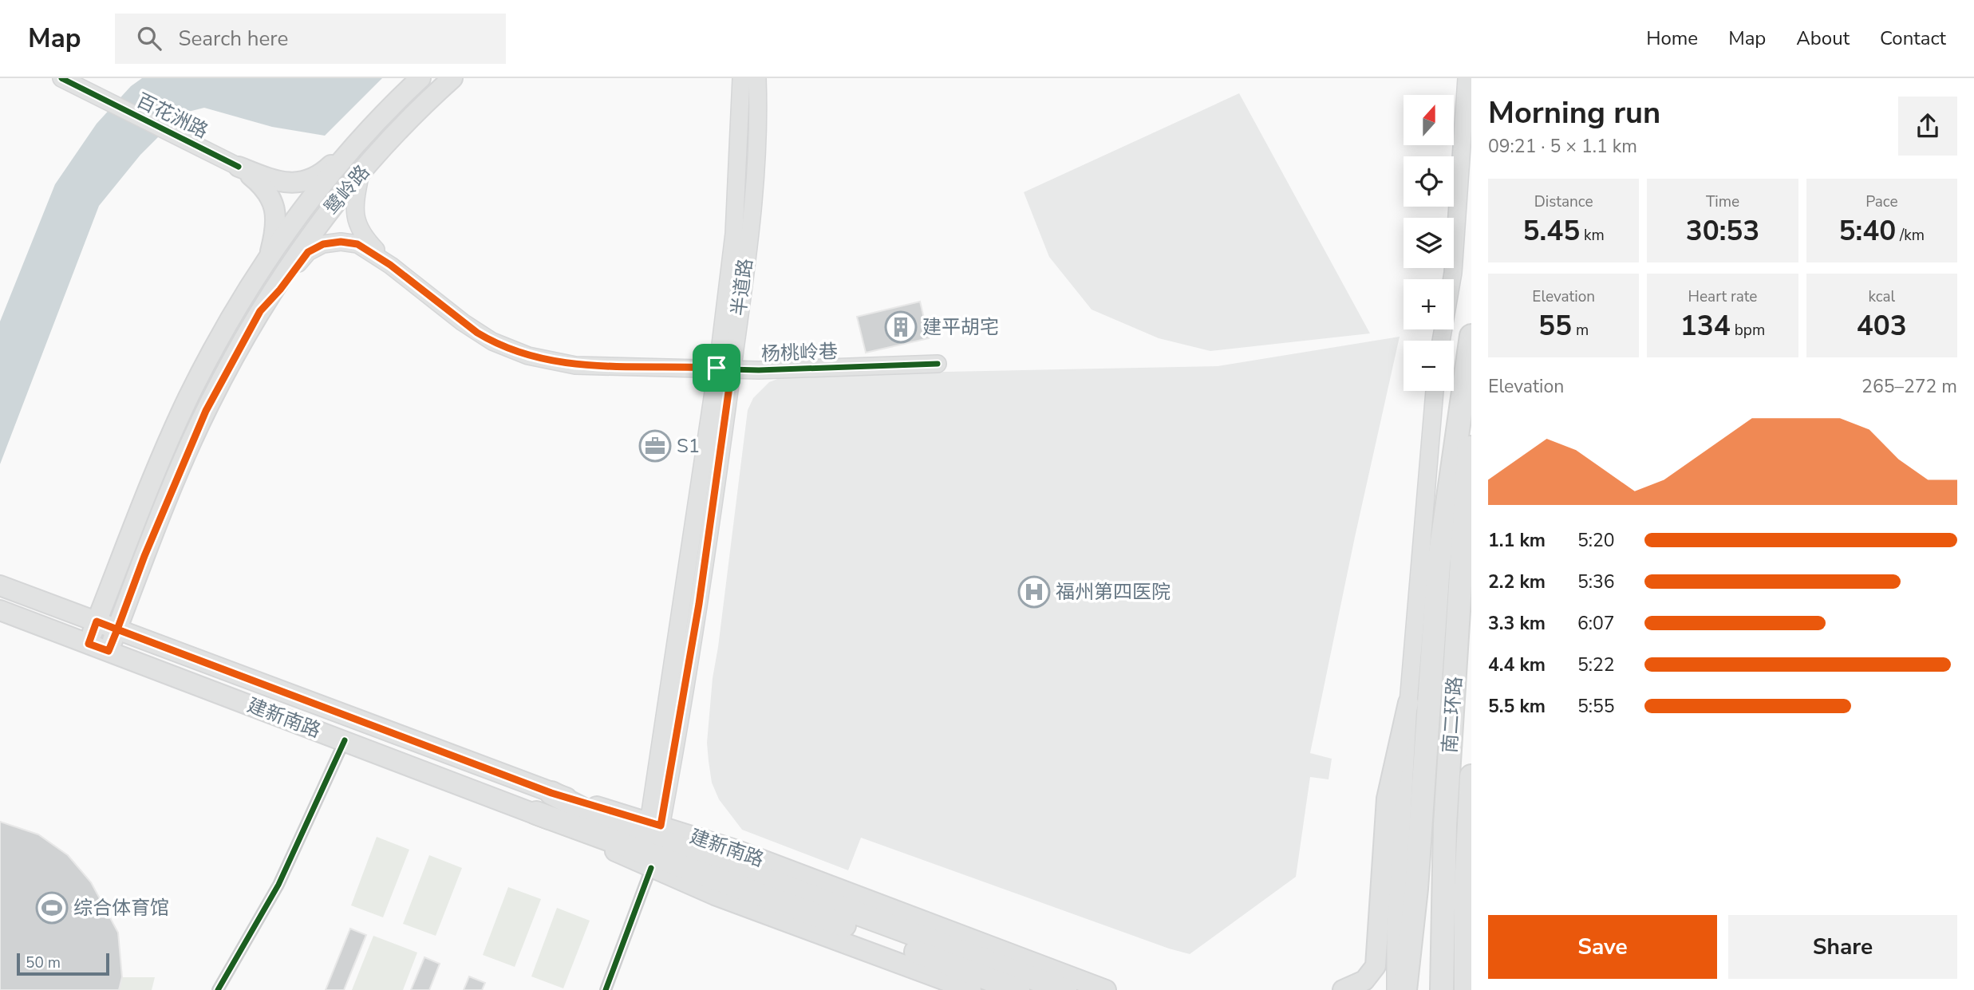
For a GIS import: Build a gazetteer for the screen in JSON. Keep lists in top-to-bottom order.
{
  "streets": {
    "highway": ["南二环路"],
    "main road": [
      "百花洲路",
      "鹭岭路",
      "半道路",
      "杨桃岭巷",
      "建新南路"
    ]
  },
  "crossings": [
    ["鹭岭路", "建新南路"],
    ["半道路", "杨桃岭巷"],
    ["半道路", "建新南路"]
  ],
  "places": {
    "building": ["建平胡宅"],
    "office": ["S1"],
    "hospital": ["福州第四医院"],
    "sports": ["综合体育馆"]
  },
  "scale_bar": "50 m",
  "north": "top",
  "page": {
    "header": "Map",
    "search": "Search here",
    "nav": [
      "Home",
      "Map",
      "About",
      "Contact"
    ],
    "heading": ["Morning run", "09:21 · 5 × 1.1 km"],
    "map_buttons": ["+", "−"],
    "stats": [
      ["Distance", "5.45 km"],
      ["Time", "30:53"],
      ["Pace", "5:40 /km"],
      ["Elevation", "55 m"],
      ["Heart rate", "134 bpm"],
      ["kcal", "403"]
    ],
    "chart": ["Elevation", "265–272 m"],
    "list": [
      {
        "name": "1.1 km",
        "note": "5:20"
      },
      {
        "name": "2.2 km",
        "note": "5:36"
      },
      {
        "name": "3.3 km",
        "note": "6:07"
      },
      {
        "name": "4.4 km",
        "note": "5:22"
      },
      {
        "name": "5.5 km",
        "note": "5:55"
      }
    ],
    "buttons": ["Save", "Share"],
    "scale": "50 m"
  }
}
